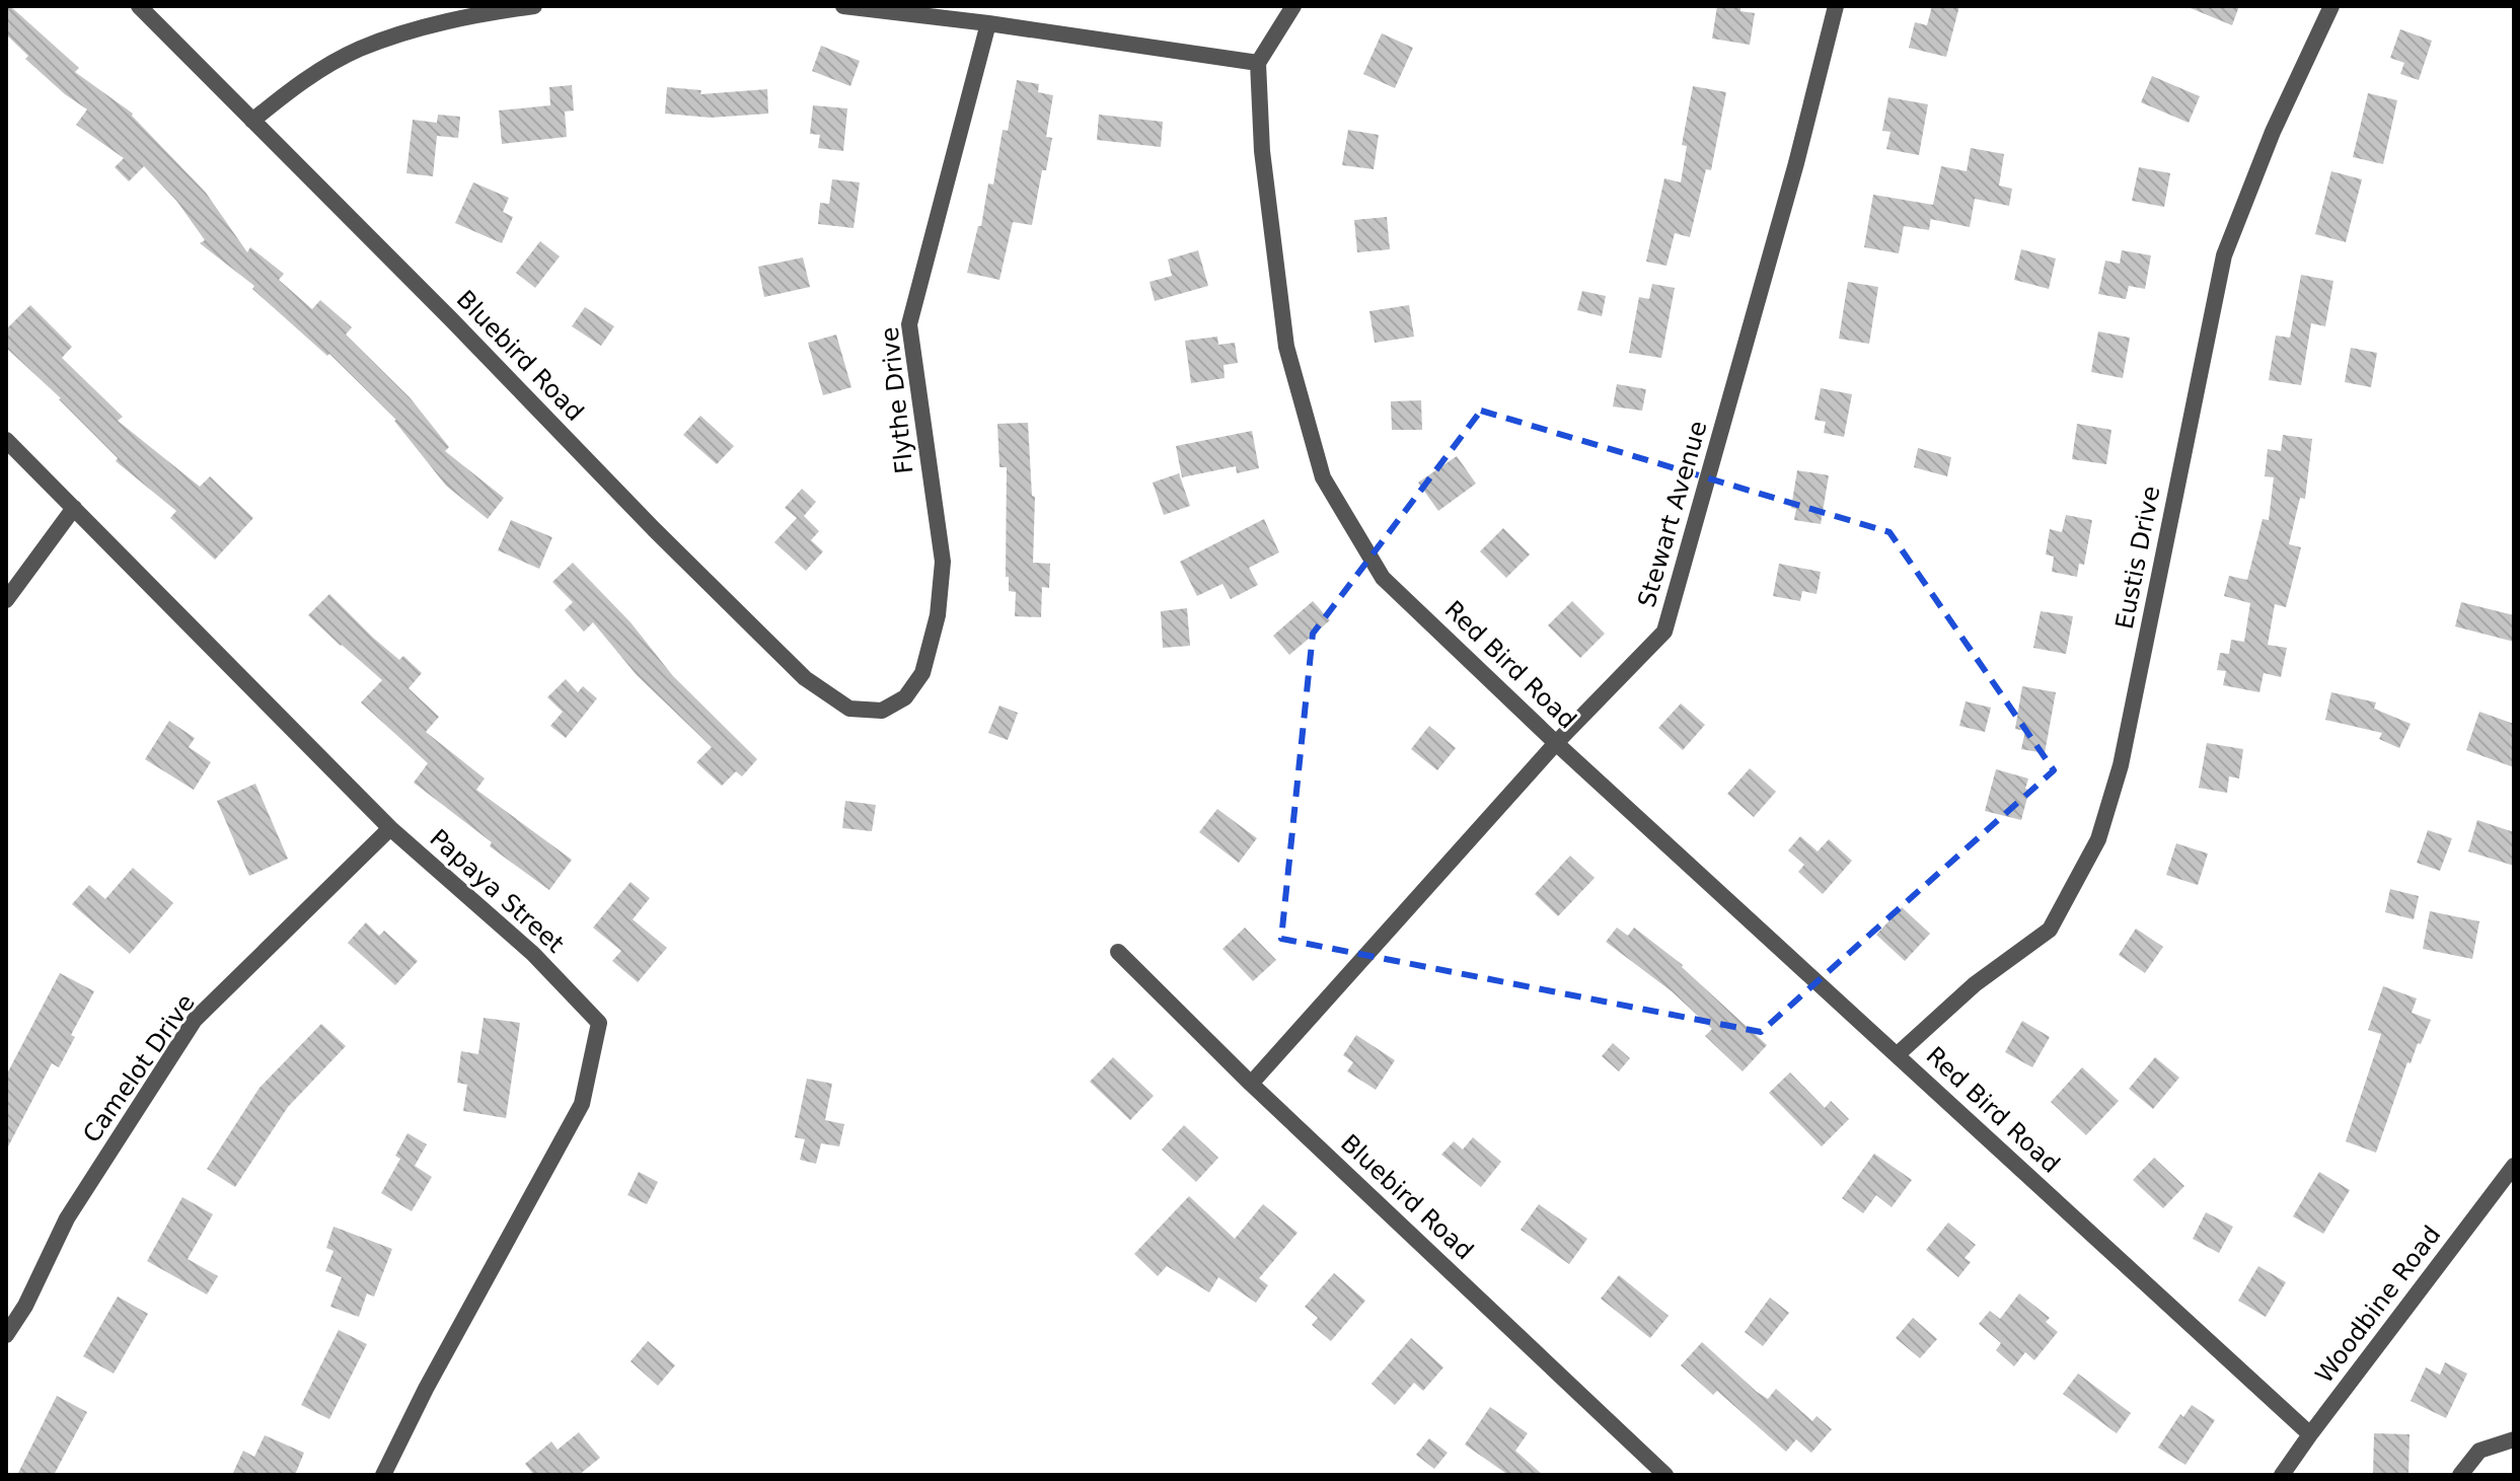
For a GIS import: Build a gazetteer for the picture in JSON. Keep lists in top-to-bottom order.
{
  "streets": {
    "street": [
      "Bluebird Road",
      "Flythe Drive",
      "Stewart Avenue",
      "Eustis Drive",
      "Red Bird Road",
      "Papaya Street",
      "Camelot Drive",
      "Woodbine Road"
    ]
  },
  "crossings": [
    ["Bluebird Road", "Flythe Drive"],
    ["Bluebird Road", "Stewart Avenue"],
    ["Stewart Avenue", "Red Bird Road"],
    ["Eustis Drive", "Red Bird Road"],
    ["Red Bird Road", "Woodbine Road"],
    ["Papaya Street", "Camelot Drive"]
  ]
}
